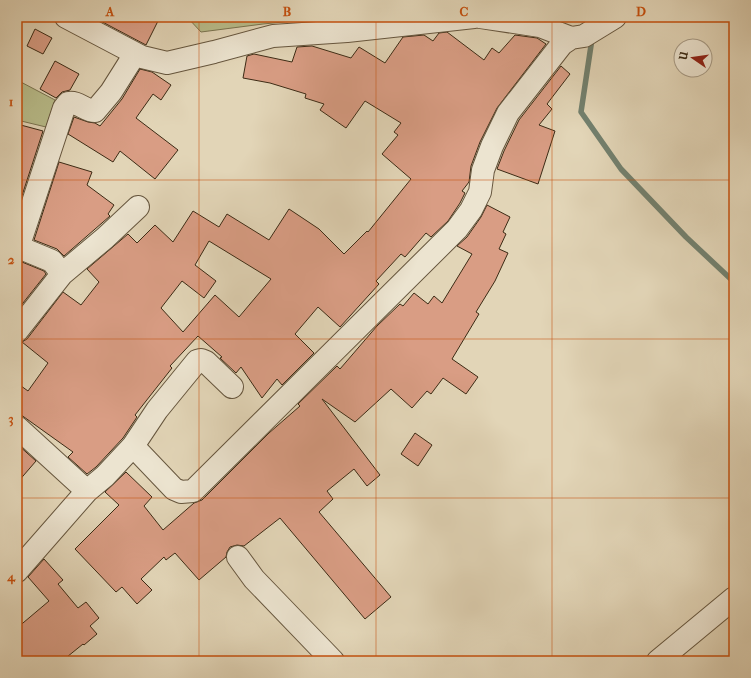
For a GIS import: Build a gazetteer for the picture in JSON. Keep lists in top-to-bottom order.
{
  "north": "left",
  "grid": {
    "columns": [
      "A",
      "B",
      "C",
      "D"
    ],
    "rows": [
      "1",
      "2",
      "3",
      "4"
    ]
  }
}
